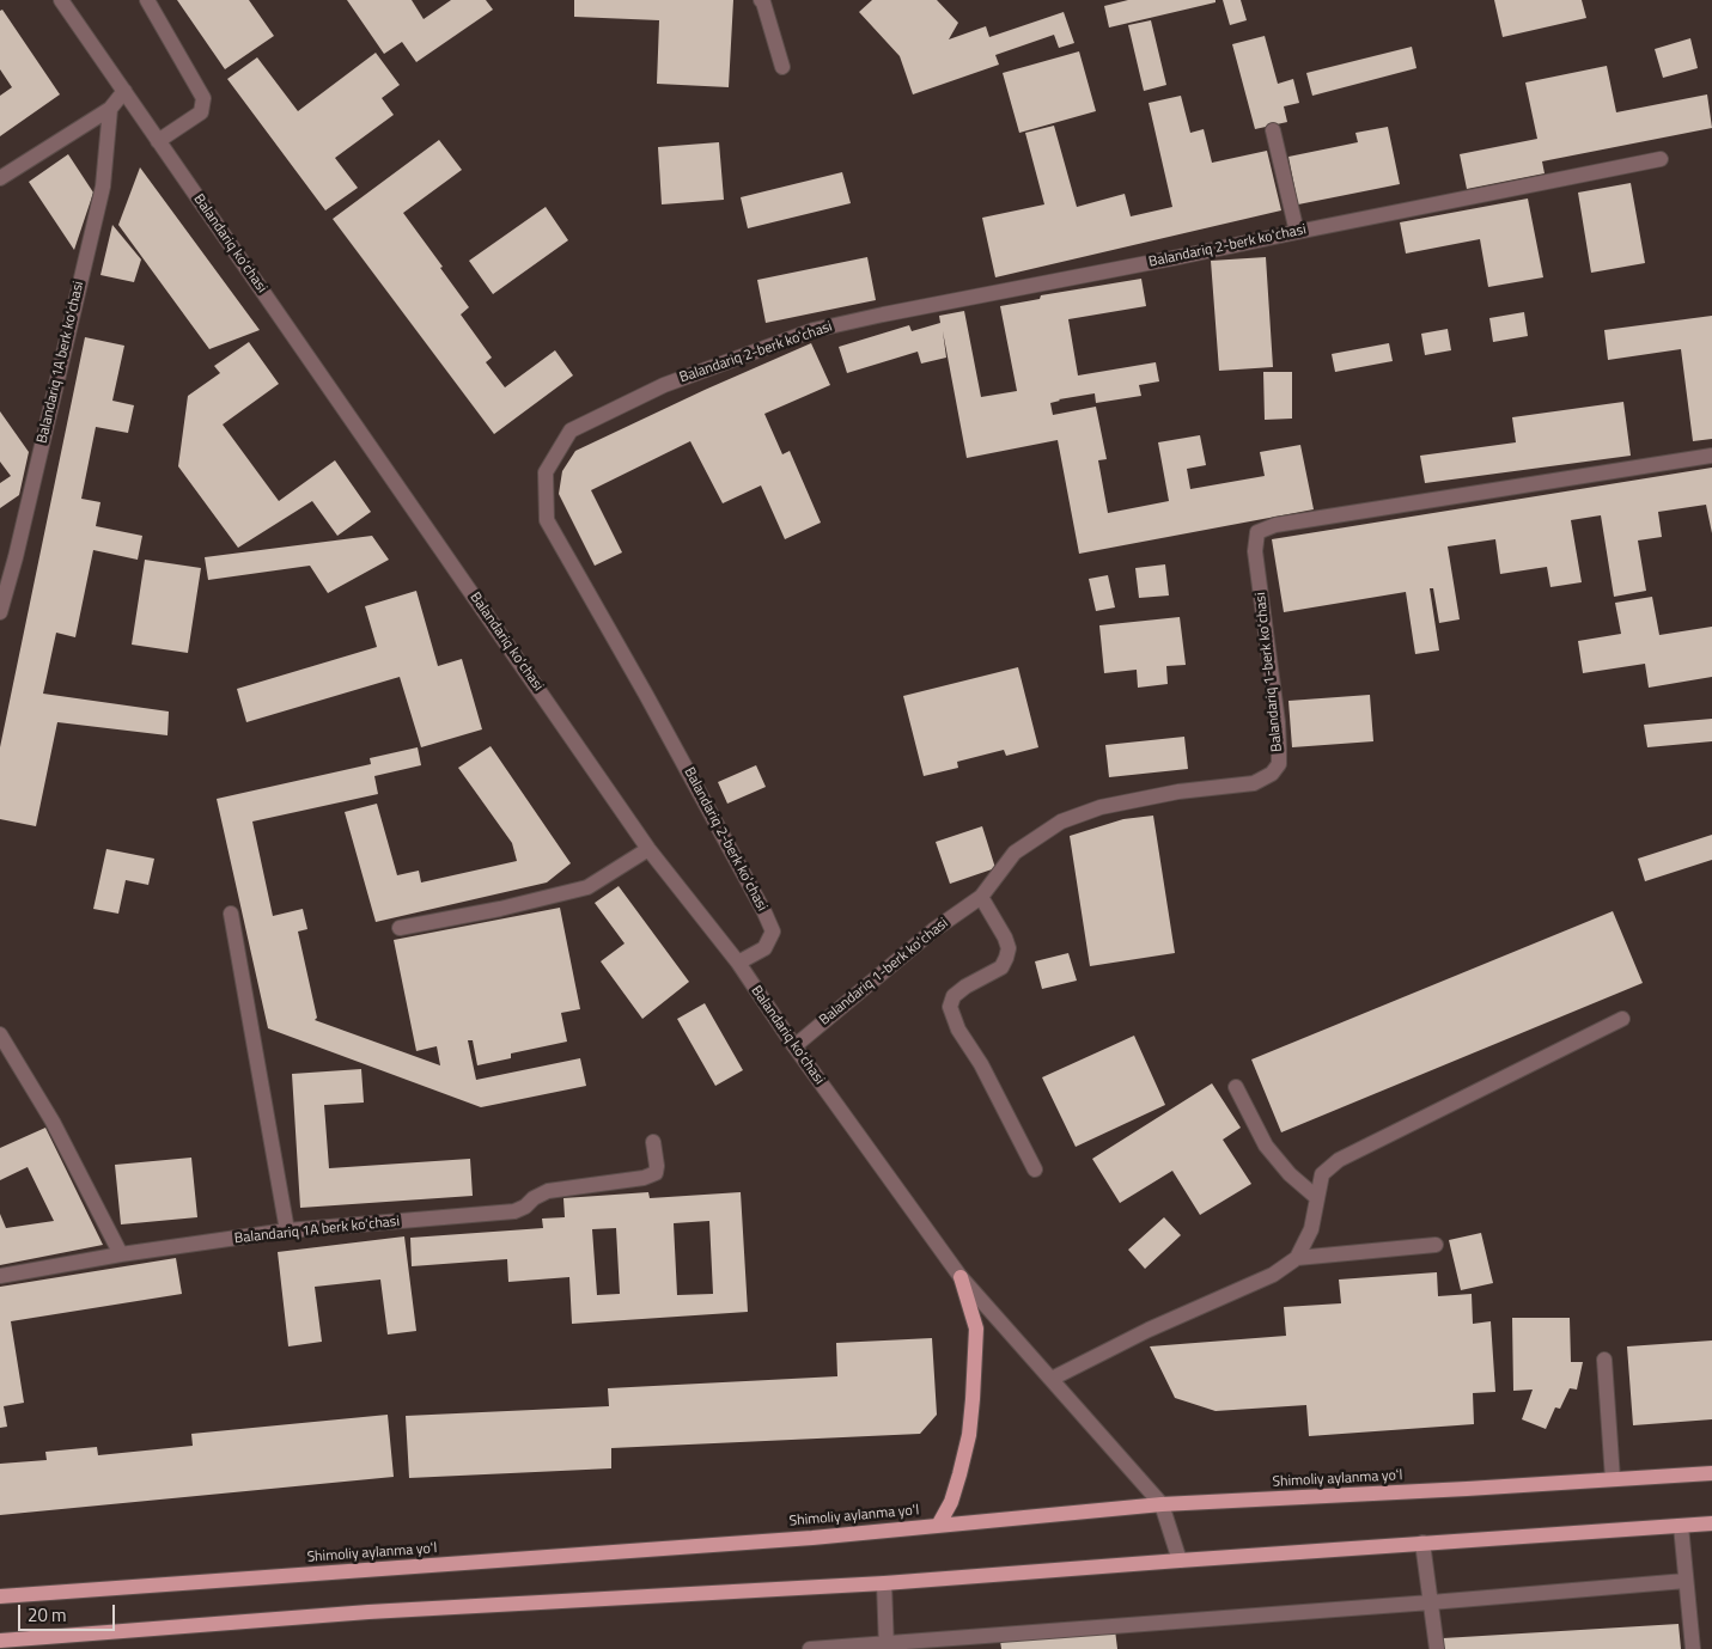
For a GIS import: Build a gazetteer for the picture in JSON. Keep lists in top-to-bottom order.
{
  "streets": {
    "main road": ["Shimoliy aylanma yoʻl"],
    "street": [
      "Balandariq koʻchasi",
      "Balandariq 2-berk koʻchasi",
      "Balandariq 1A berk koʻchasi",
      "Balandariq 1-berk koʻchasi"
    ]
  },
  "crossings": [
    ["Balandariq koʻchasi", "Balandariq 2-berk koʻchasi"],
    ["Balandariq koʻchasi", "Balandariq 1-berk koʻchasi"],
    ["Balandariq koʻchasi", "Shimoliy aylanma yoʻl"]
  ],
  "scale_bar": "20 m"
}
